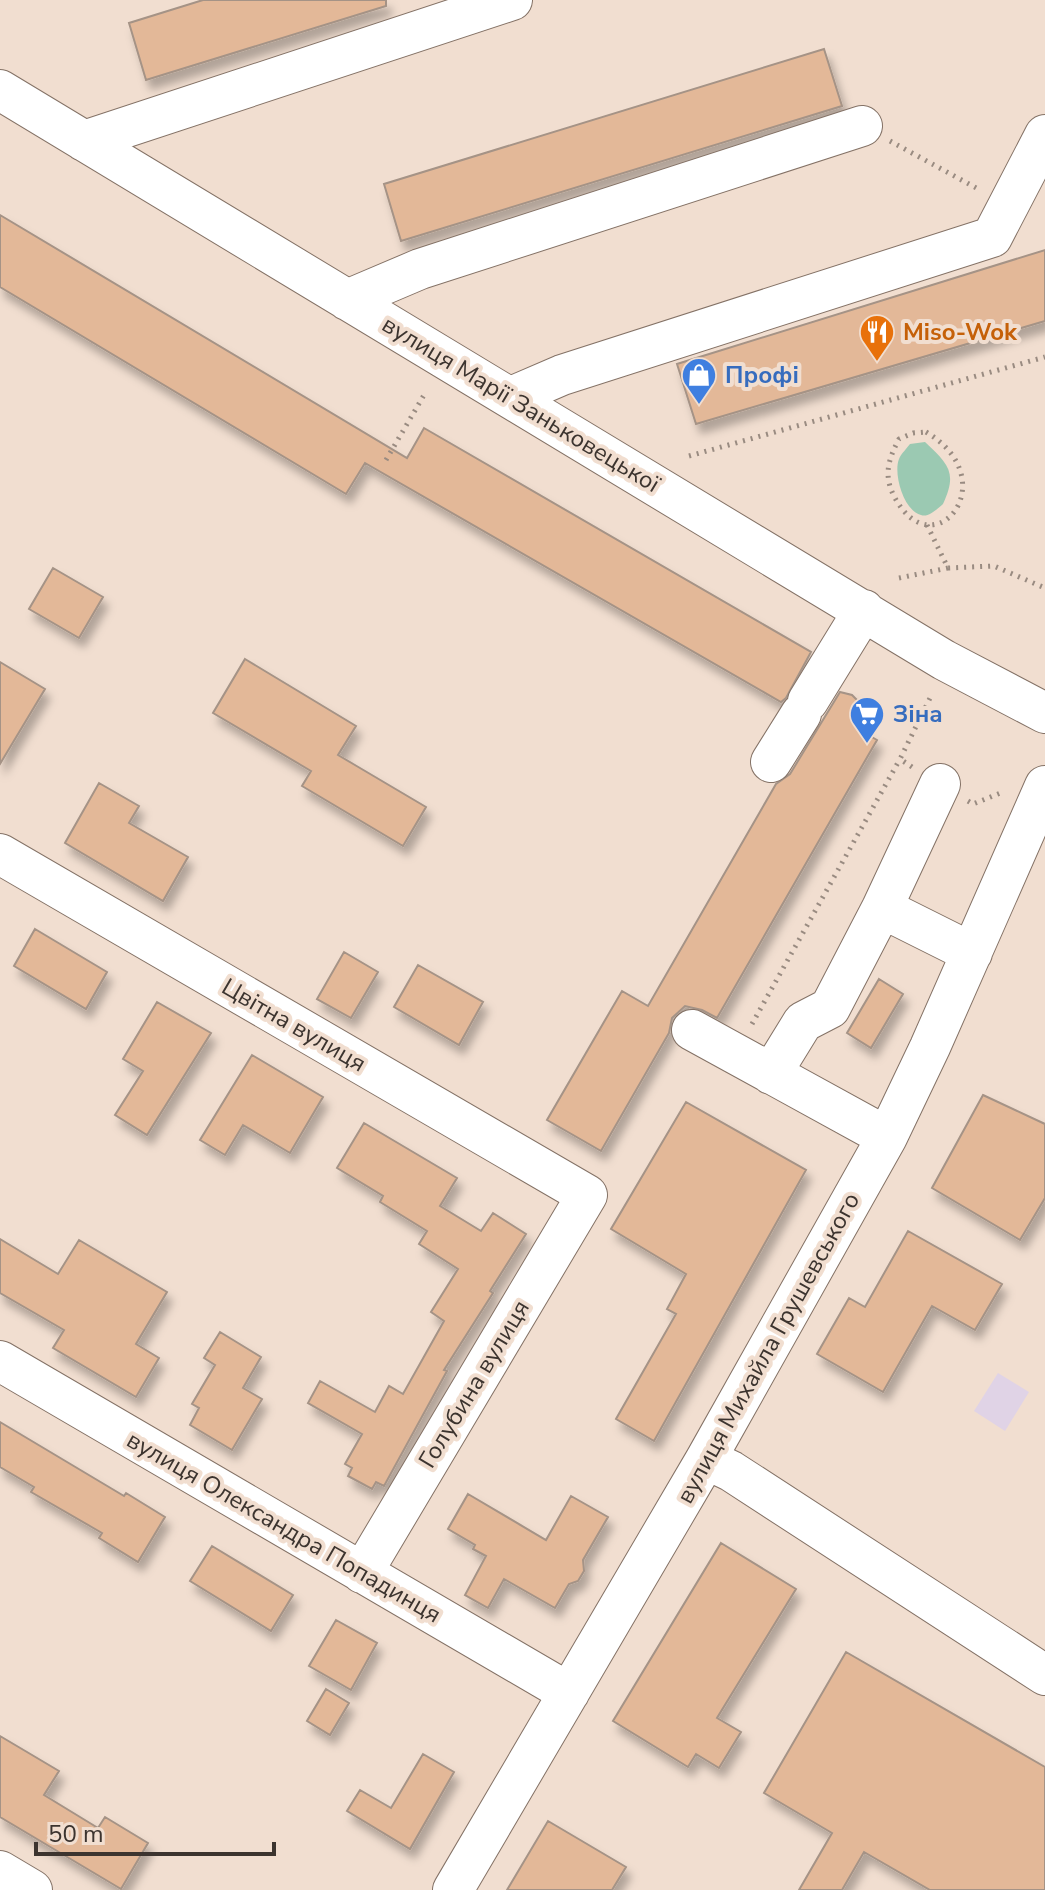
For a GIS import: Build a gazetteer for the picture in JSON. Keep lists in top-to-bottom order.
{
  "streets": {
    "street": [
      "вулиця Марії Заньковецької",
      "Цвітна вулиця",
      "вулиця Михайла Грушевського",
      "Голубина вулиця",
      "вулиця Олександра Попадинця"
    ]
  },
  "crossings": [
    ["Цвітна вулиця", "Голубина вулиця"],
    ["вулиця Михайла Грушевського", "вулиця Олександра Попадинця"],
    ["Голубина вулиця", "вулиця Олександра Попадинця"]
  ],
  "places": {
    "restaurant": ["Miso-Wok"],
    "shop": ["Профі"],
    "supermarket": ["Зіна"]
  },
  "scale_bar": "50 m"
}
